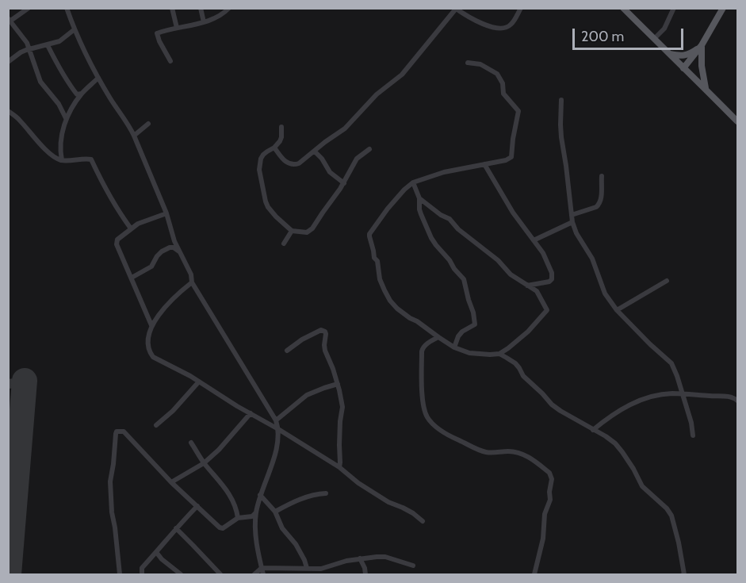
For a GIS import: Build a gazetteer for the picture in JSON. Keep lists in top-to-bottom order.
{
  "scale_bar": "200 m"
}
